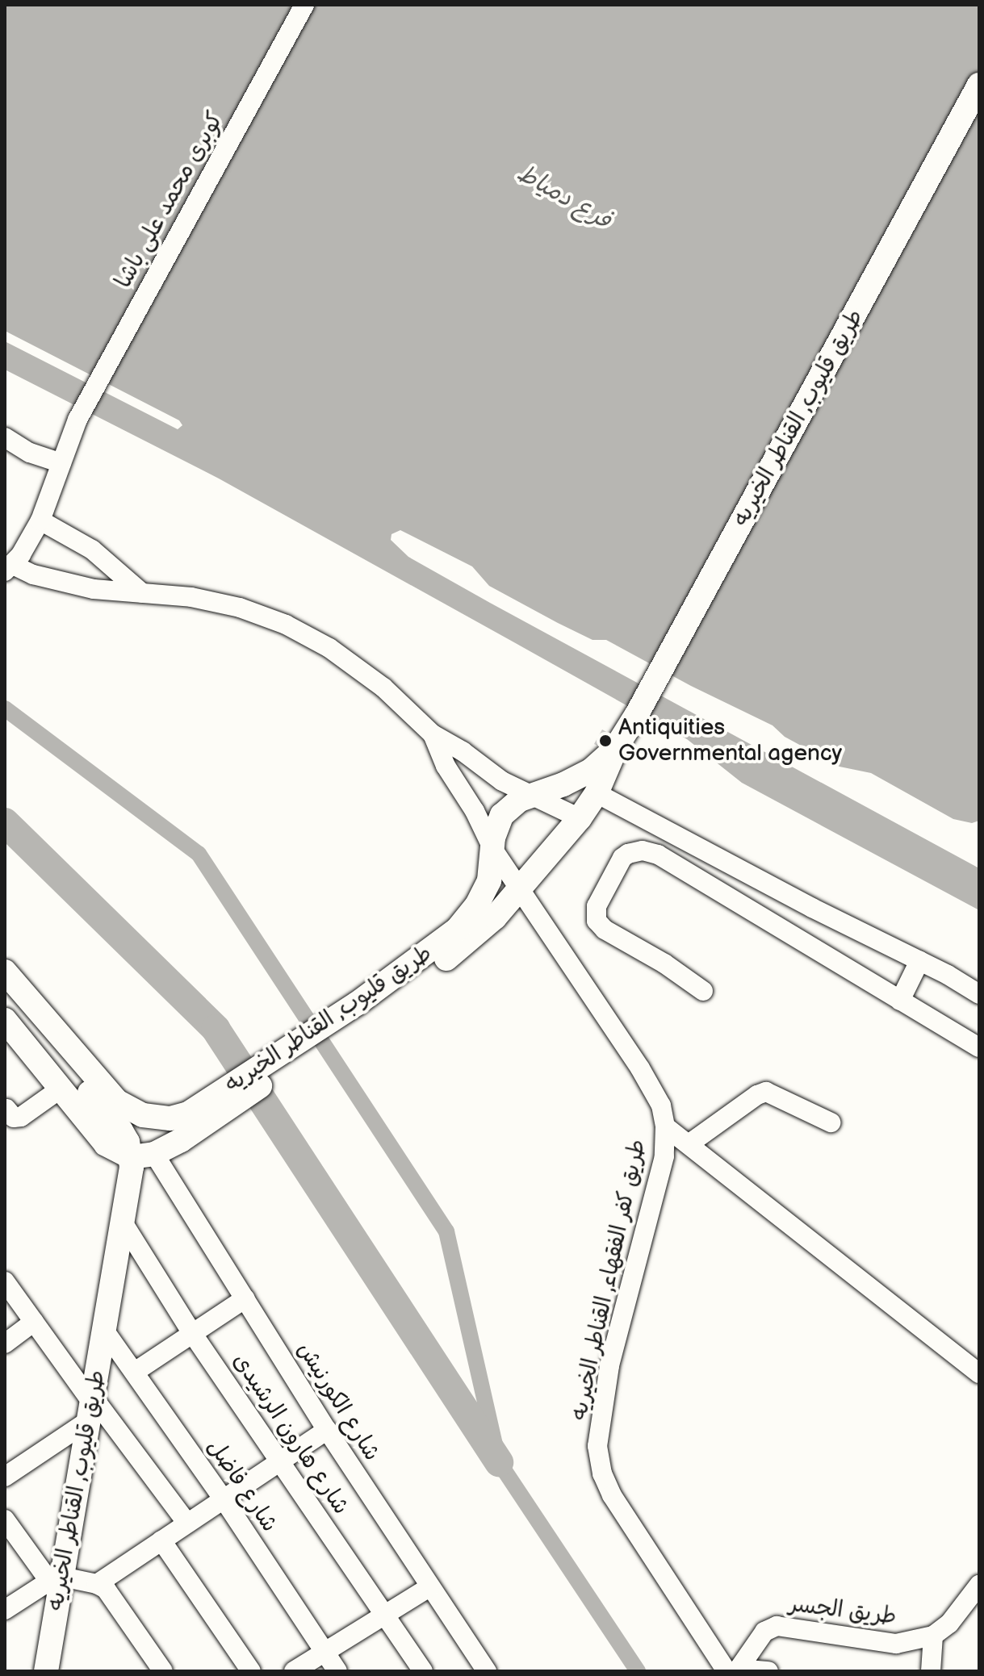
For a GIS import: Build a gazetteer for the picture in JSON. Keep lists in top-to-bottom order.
{
  "streets": {
    "main road": ["طريق قليوب, القناطر الخيريه"],
    "street": [
      "كوبرى محمد على باشا",
      "طريق كفر الفقهاء, القناطر الخيريه",
      "شارع الكورنيش",
      "شارع هارون الرشيدى",
      "شارع فاضل",
      "طريق الجسر"
    ]
  },
  "crossings": [
    ["كوبرى محمد على باشا", "طريق كفر الفقهاء, القناطر الخيريه"],
    ["طريق قليوب, القناطر الخيريه", "طريق كفر الفقهاء, القناطر الخيريه"],
    ["طريق قليوب, القناطر الخيريه", "شارع الكورنيش"],
    ["طريق قليوب, القناطر الخيريه", "شارع هارون الرشيدى"],
    ["طريق قليوب, القناطر الخيريه", "شارع فاضل"],
    ["طريق كفر الفقهاء, القناطر الخيريه", "طريق الجسر"]
  ],
  "water": ["فرع دمياط"],
  "places": ["Antiquities Governmental agency"]
}
